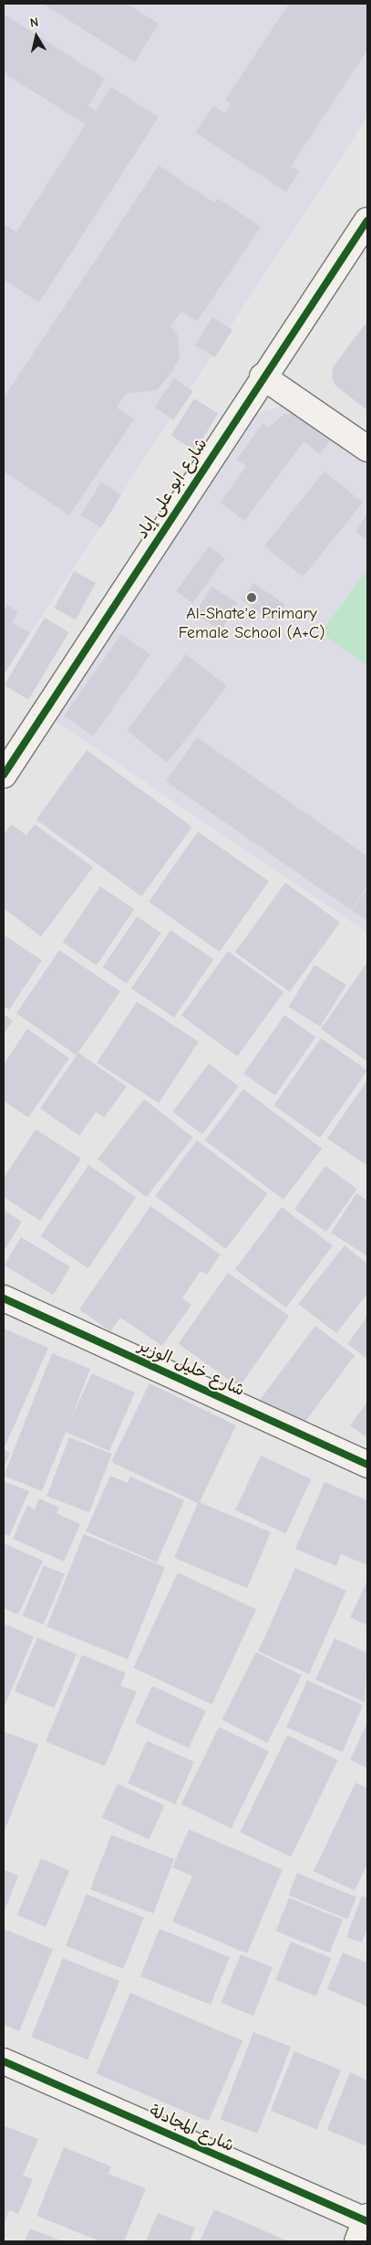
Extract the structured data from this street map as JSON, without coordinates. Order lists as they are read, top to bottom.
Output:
{
  "streets": {
    "street": ["شارع ابو على إياد", "شارع خليل الوزير", "شارع المجادلة"]
  },
  "places": ["Al-Shate'e Primary Female School (A+C)"],
  "north": "top"
}
